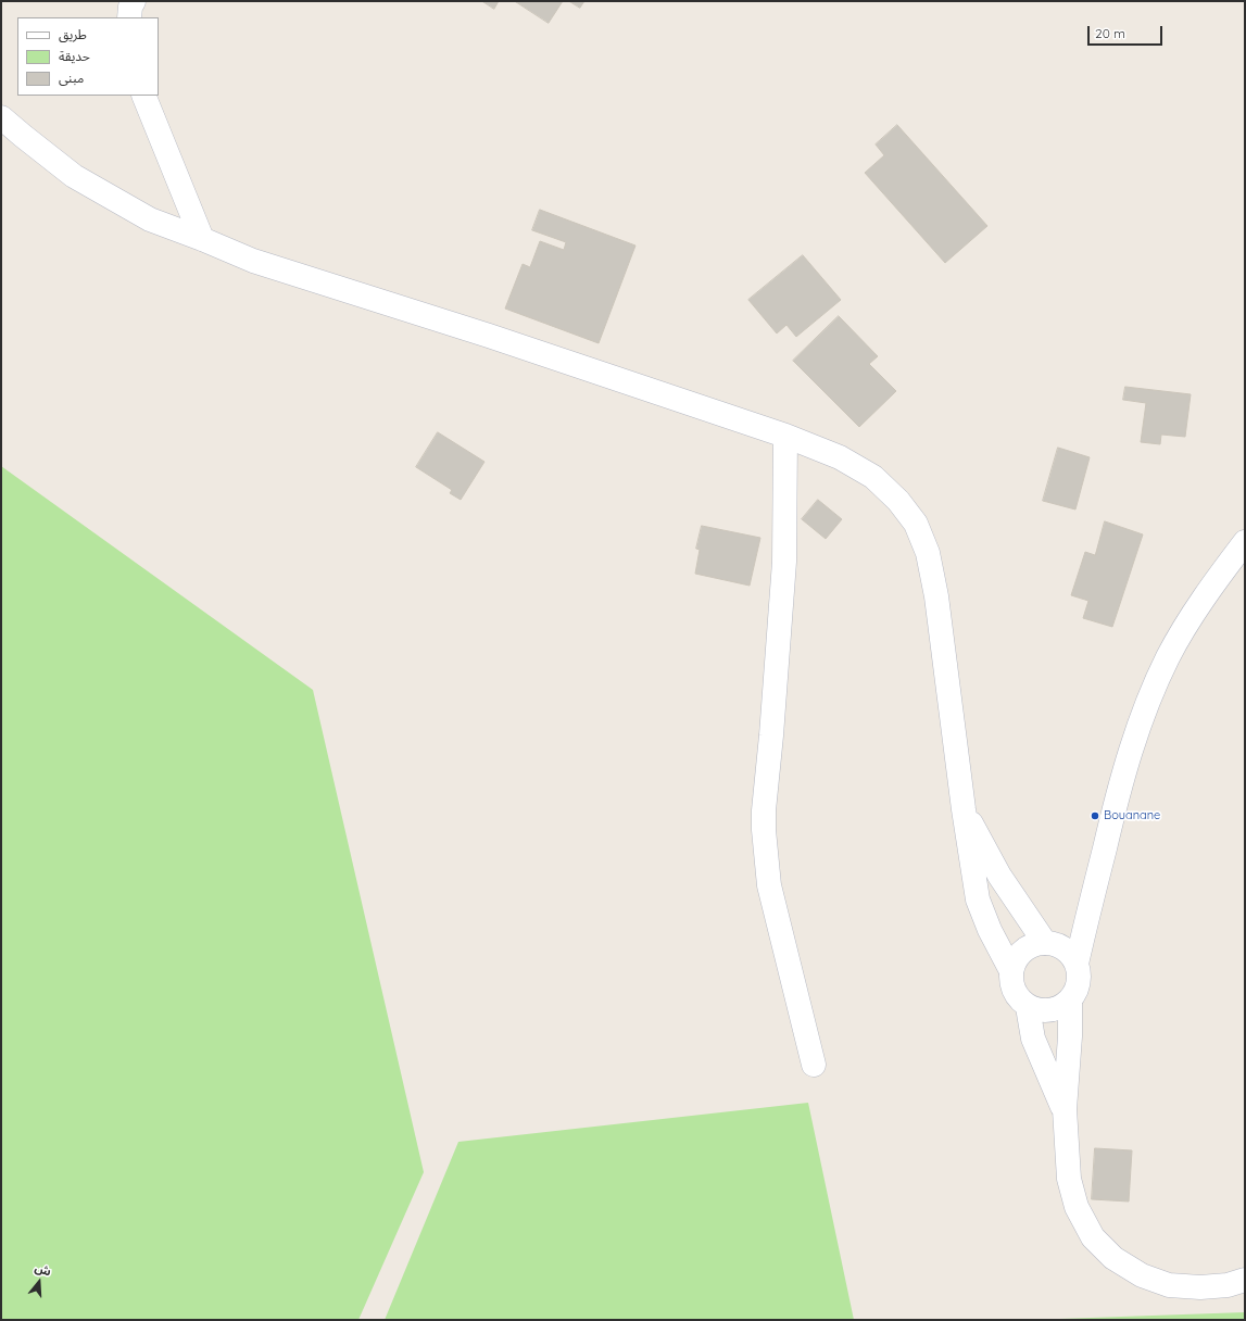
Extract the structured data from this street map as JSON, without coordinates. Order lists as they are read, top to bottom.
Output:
{
  "places": ["Bouanane"],
  "legend": ["طريق", "حديقة", "مبنى"],
  "scale_bar": "20 m",
  "north": "top"
}
